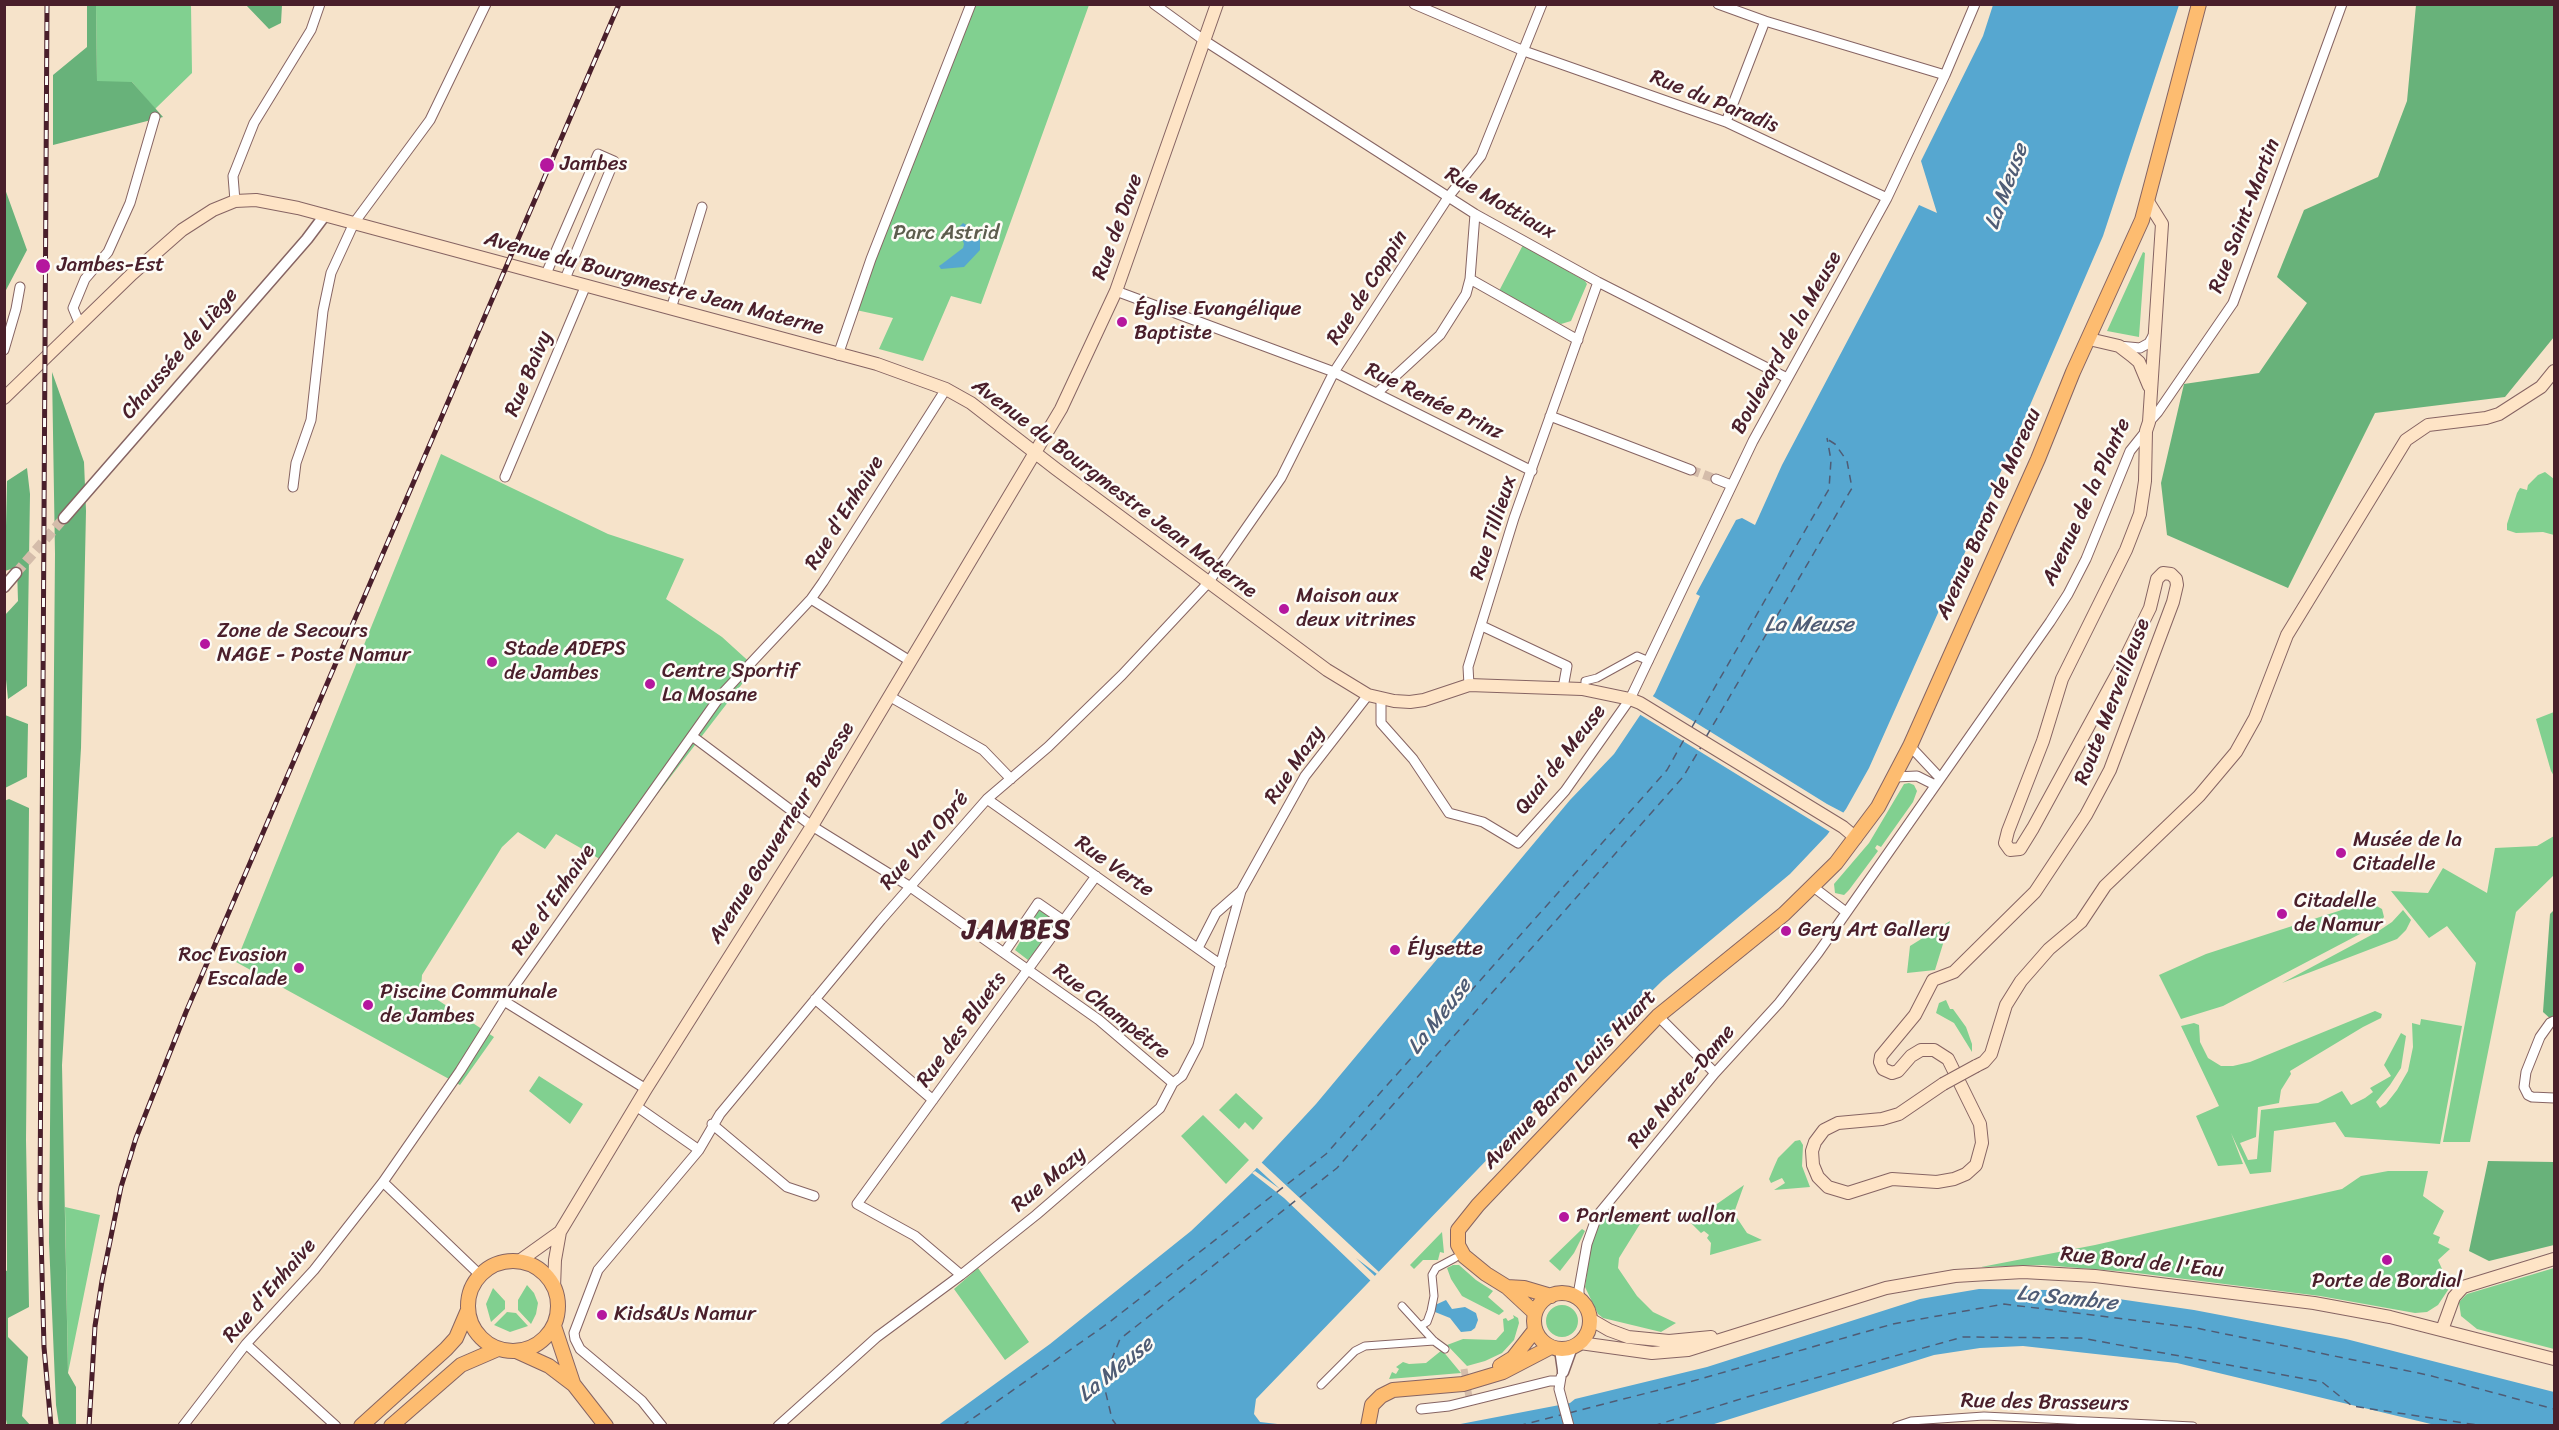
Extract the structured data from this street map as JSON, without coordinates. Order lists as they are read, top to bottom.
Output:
{
  "streets": {
    "main road": [
      "Rue de Dave",
      "Avenue du Bourgmestre Jean Materne",
      "Avenue de la Plante",
      "Avenue Baron de Moreau",
      "Route Merveilleuse",
      "Avenue Gouverneur Bovesse",
      "Avenue Baron Louis Huart",
      "Rue Bord de l'Eau"
    ],
    "street": [
      "Rue du Paradis",
      "Rue Mottiaux",
      "Rue Saint-Martin",
      "Rue de Coppin",
      "Boulevard de la Meuse",
      "Chaussée de Liège",
      "Rue Baivy",
      "Rue Renée Prinz",
      "Rue d'Enhaive",
      "Rue Tillieux",
      "Quai de Meuse",
      "Rue Mazy",
      "Rue Van Opré",
      "Rue Verte",
      "Rue Champêtre",
      "Rue des Bluets",
      "Rue Notre-Dame",
      "Rue des Brasseurs"
    ]
  },
  "crossings": [
    ["Rue du Paradis", "Rue de Coppin"],
    ["Rue du Paradis", "Boulevard de la Meuse"],
    ["Rue Mottiaux", "Rue de Dave"],
    ["Rue Mottiaux", "Rue de Coppin"],
    ["Rue Mottiaux", "Boulevard de la Meuse"],
    ["Rue Mottiaux", "Rue Tillieux"],
    ["Rue Saint-Martin", "Avenue de la Plante"],
    ["Rue Saint-Martin", "Route Merveilleuse"],
    ["Rue de Dave", "Avenue du Bourgmestre Jean Materne"],
    ["Rue de Dave", "Rue Renée Prinz"],
    ["Rue de Dave", "Avenue Gouverneur Bovesse"],
    ["Avenue du Bourgmestre Jean Materne", "Rue de Coppin"],
    ["Avenue du Bourgmestre Jean Materne", "Boulevard de la Meuse"],
    ["Avenue du Bourgmestre Jean Materne", "Chaussée de Liège"],
    ["Avenue du Bourgmestre Jean Materne", "Rue Baivy"],
    ["Avenue du Bourgmestre Jean Materne", "Rue d'Enhaive"],
    ["Avenue du Bourgmestre Jean Materne", "Avenue Baron de Moreau"],
    ["Avenue du Bourgmestre Jean Materne", "Rue Tillieux"],
    ["Avenue du Bourgmestre Jean Materne", "Quai de Meuse"],
    ["Avenue du Bourgmestre Jean Materne", "Rue Mazy"],
    ["Avenue du Bourgmestre Jean Materne", "Avenue Gouverneur Bovesse"],
    ["Avenue du Bourgmestre Jean Materne", "Rue Van Opré"],
    ["Avenue du Bourgmestre Jean Materne", "Avenue Baron Louis Huart"],
    ["Rue de Coppin", "Rue Renée Prinz"],
    ["Rue de Coppin", "Rue Van Opré"],
    ["Boulevard de la Meuse", "Quai de Meuse"],
    ["Rue Renée Prinz", "Rue Tillieux"],
    ["Avenue de la Plante", "Avenue Baron de Moreau"],
    ["Avenue de la Plante", "Route Merveilleuse"],
    ["Avenue de la Plante", "Rue Notre-Dame"],
    ["Rue d'Enhaive", "Rue Champêtre"],
    ["Avenue Baron de Moreau", "Avenue Baron Louis Huart"],
    ["Rue Mazy", "Rue Verte"],
    ["Rue Mazy", "Rue Champêtre"],
    ["Rue Mazy", "Rue des Bluets"],
    ["Avenue Gouverneur Bovesse", "Rue Champêtre"],
    ["Rue Van Opré", "Rue Verte"],
    ["Rue Van Opré", "Rue Champêtre"],
    ["Rue Verte", "Rue des Bluets"],
    ["Rue Champêtre", "Rue des Bluets"],
    ["Avenue Baron Louis Huart", "Rue Notre-Dame"],
    ["Avenue Baron Louis Huart", "Rue Bord de l'Eau"],
    ["Rue Notre-Dame", "Rue Bord de l'Eau"]
  ],
  "districts": ["JAMBES"],
  "water": ["La Meuse", "La Sambre"],
  "parks": ["Parc Astrid"],
  "places": [
    "Jambes",
    "Jambes-Est",
    "Église Evangélique Baptiste",
    "Maison aux deux vitrines",
    "Zone de Secours NAGE - Poste Namur",
    "Stade ADEPS de Jambes",
    "Centre Sportif La Mosane",
    "Musée de la Citadelle",
    "Citadelle de Namur",
    "Gery Art Gallery",
    "Élysette",
    "Roc Evasion Escalade",
    "Piscine Communale de Jambes",
    "Parlement wallon",
    "Porte de Bordial",
    "Kids&Us Namur"
  ]
}
